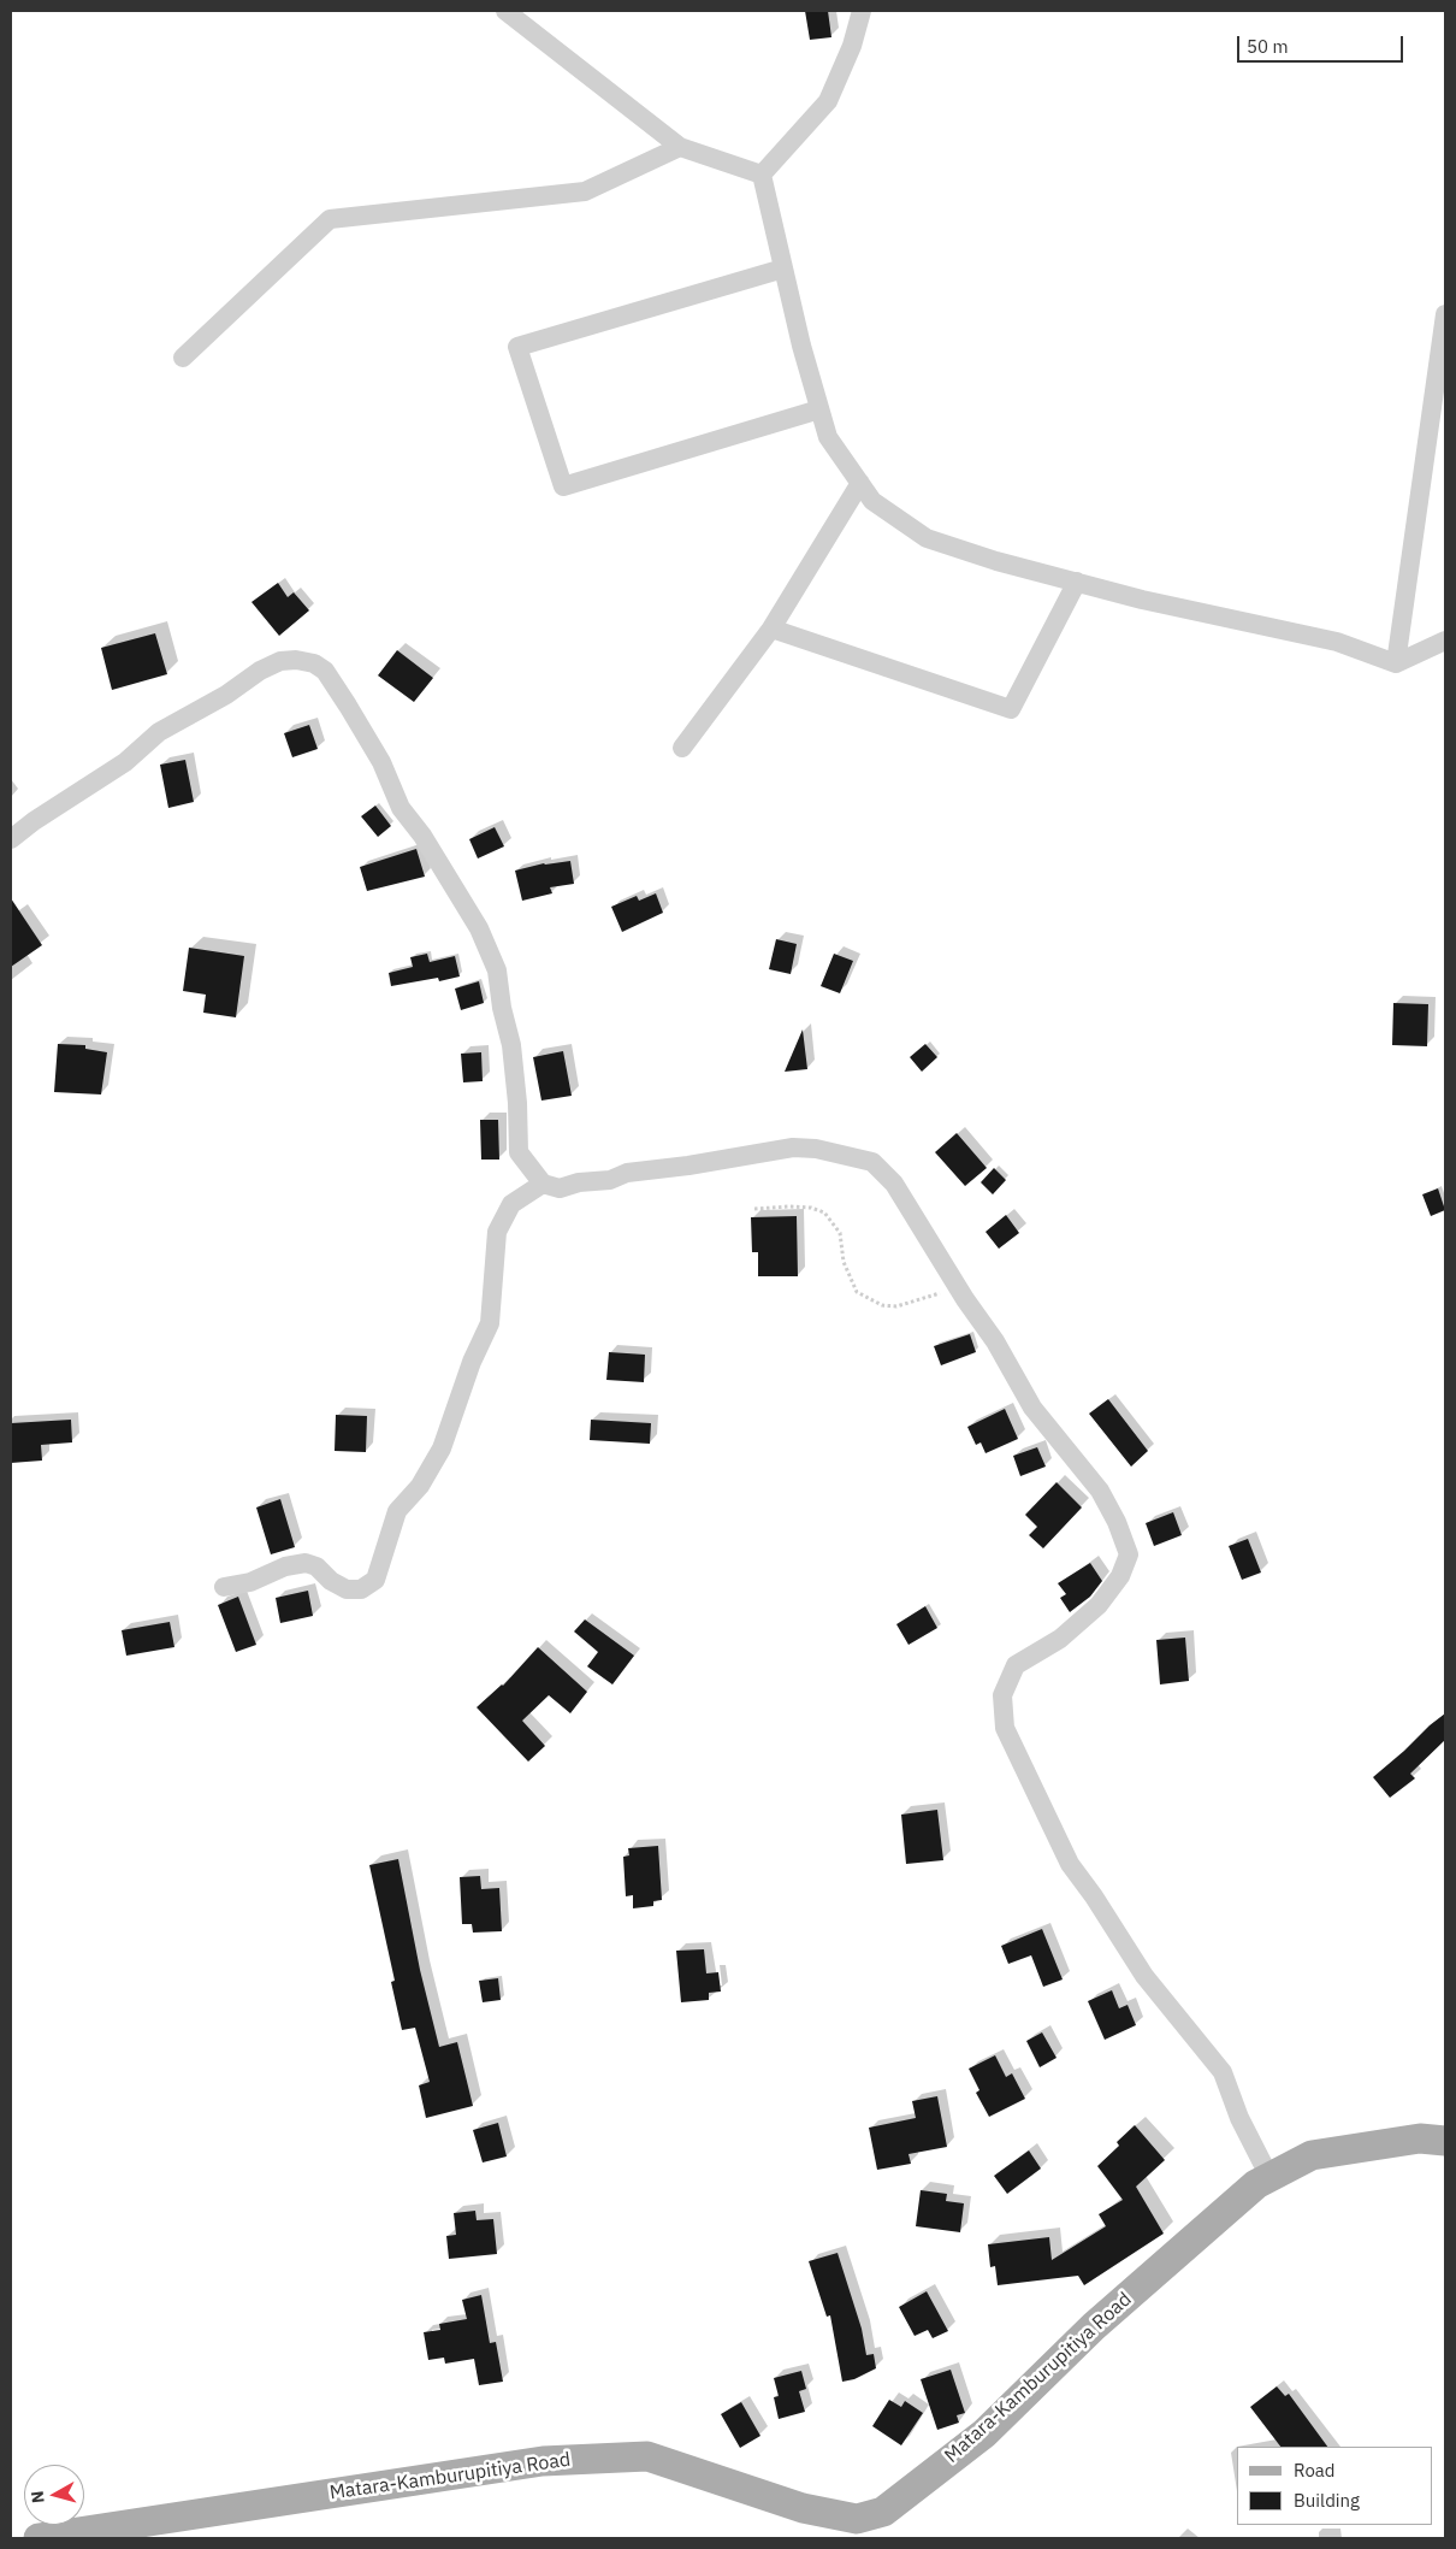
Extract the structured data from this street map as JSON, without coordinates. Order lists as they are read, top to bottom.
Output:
{
  "streets": {
    "main road": ["Matara-Kamburupitiya Road"]
  },
  "legend": ["Road", "Building"],
  "scale_bar": "50 m",
  "north": "left"
}
